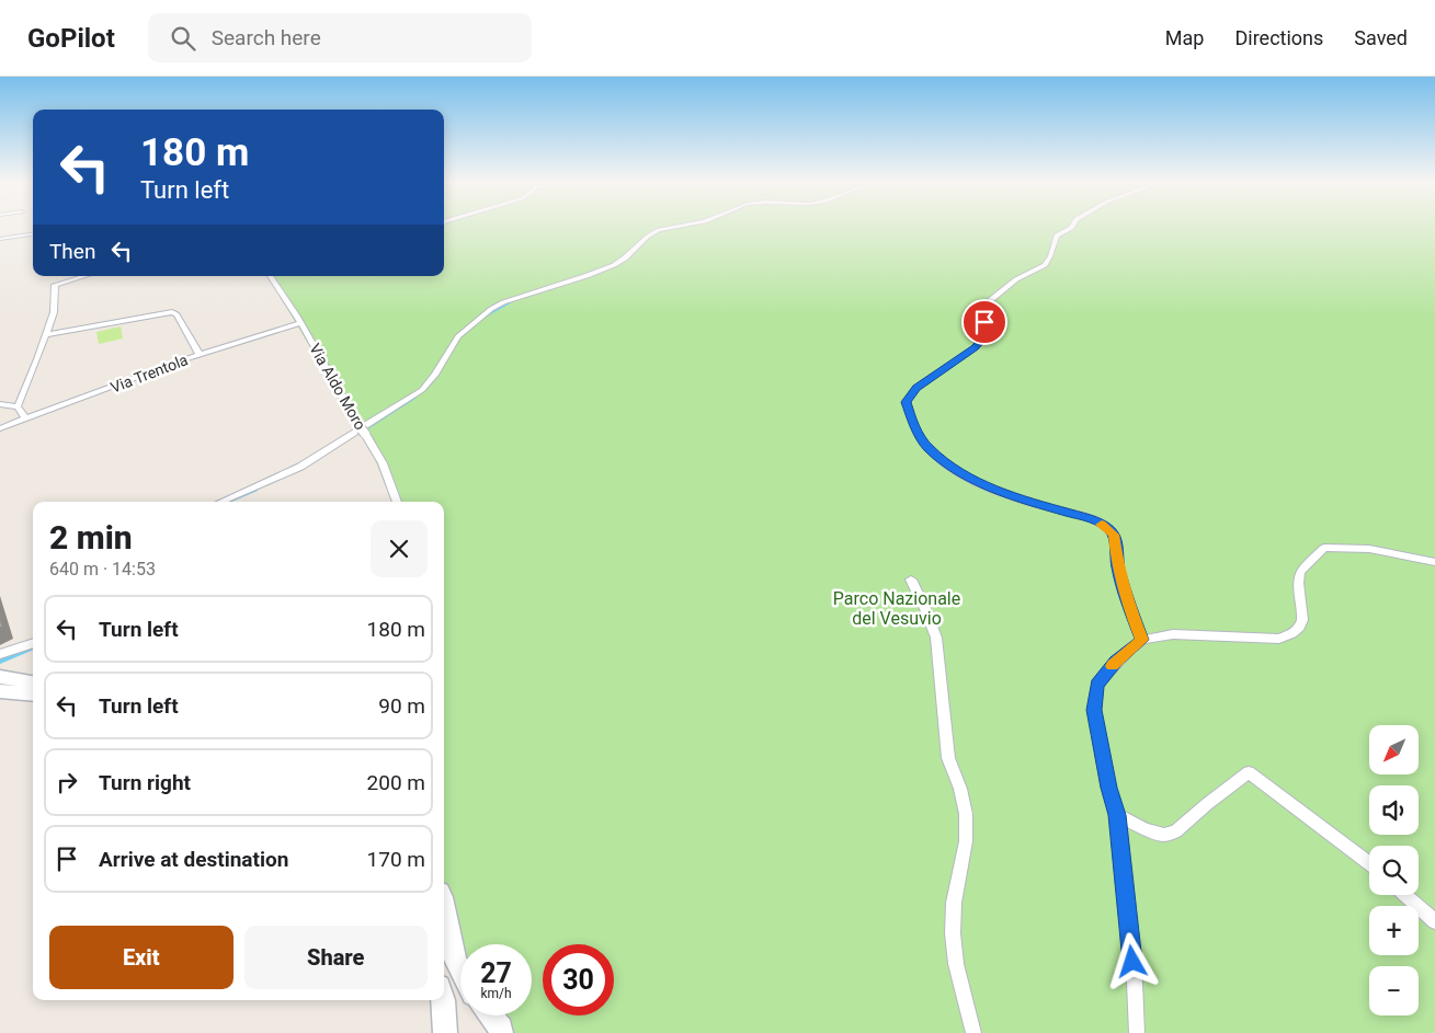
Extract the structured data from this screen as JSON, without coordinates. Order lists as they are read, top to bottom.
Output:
{
  "streets": {
    "street": ["Via Trentola", "Via Aldo Moro"]
  },
  "crossings": [
    ["Via Trentola", "Via Aldo Moro"]
  ],
  "parks": ["Parco Nazionale del Vesuvio"],
  "north": "bottom left",
  "page": {
    "header": "GoPilot",
    "search": "Search here",
    "nav": ["Map", "Directions", "Saved"],
    "turn": ["180 m", "Turn left"],
    "then": "Then",
    "heading": ["2 min", "640 m · 14:53"],
    "list": [
      {
        "name": "Turn left",
        "value": "180 m"
      },
      {
        "name": "Turn left",
        "value": "90 m"
      },
      {
        "name": "Turn right",
        "value": "200 m"
      },
      {
        "name": "Arrive at destination",
        "value": "170 m"
      }
    ],
    "map_buttons": ["+", "−"],
    "buttons": ["Exit", "Share"],
    "speed": "27 km/h",
    "limit": "30"
  }
}
